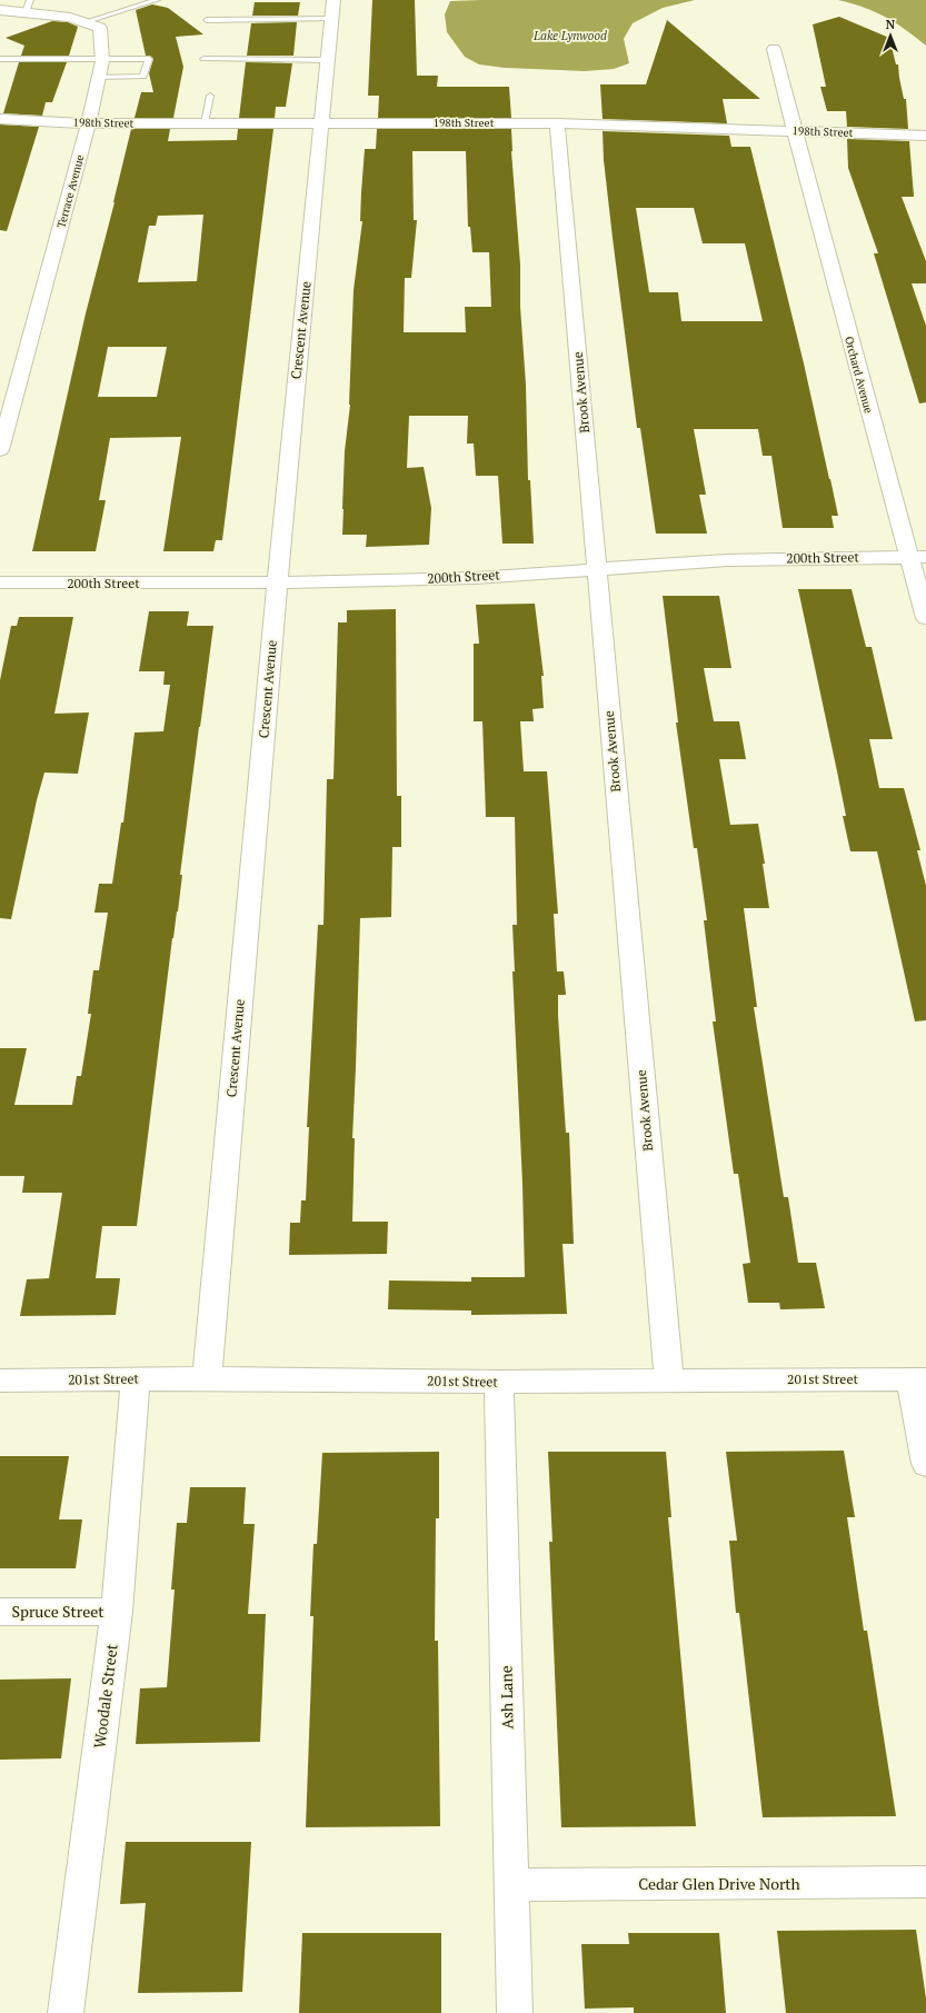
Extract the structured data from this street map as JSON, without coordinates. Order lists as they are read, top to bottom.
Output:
{
  "streets": {
    "street": [
      "198th Street",
      "Terrace Avenue",
      "Crescent Avenue",
      "Orchard Avenue",
      "Brook Avenue",
      "200th Street",
      "201st Street",
      "Spruce Street",
      "Woodale Street",
      "Ash Lane",
      "Cedar Glen Drive North"
    ]
  },
  "crossings": [
    ["198th Street", "Terrace Avenue"],
    ["198th Street", "Crescent Avenue"],
    ["198th Street", "Orchard Avenue"],
    ["198th Street", "Brook Avenue"],
    ["Crescent Avenue", "200th Street"],
    ["Crescent Avenue", "201st Street"],
    ["Orchard Avenue", "200th Street"],
    ["Brook Avenue", "200th Street"],
    ["Brook Avenue", "201st Street"],
    ["201st Street", "Woodale Street"],
    ["201st Street", "Ash Lane"],
    ["Spruce Street", "Woodale Street"],
    ["Ash Lane", "Cedar Glen Drive North"]
  ],
  "water": ["Lake Lynwood"],
  "north": "top"
}
